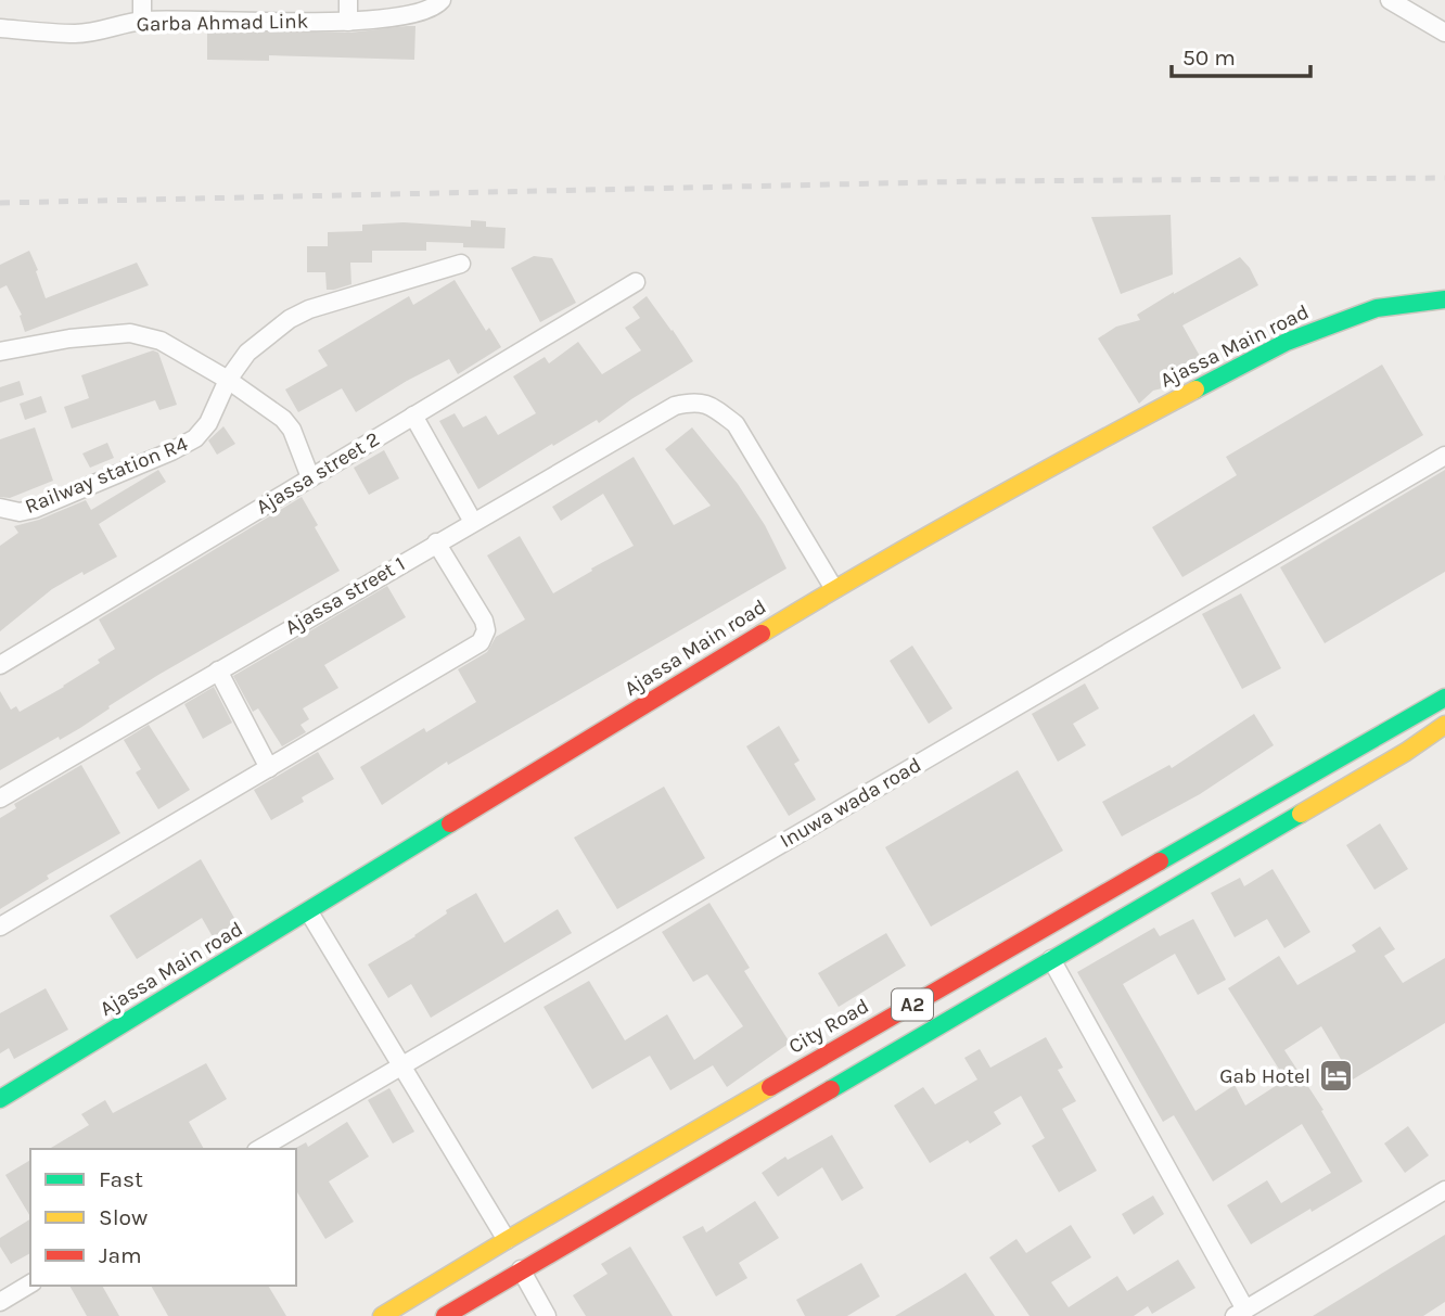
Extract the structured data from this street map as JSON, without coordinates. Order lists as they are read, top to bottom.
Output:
{
  "streets": {
    "main road": ["Ajassa Main road", "A2", "City Road"],
    "street": [
      "Garba Ahmad Link",
      "Ajassa street 2",
      "Railway station R4",
      "Ajassa street 1",
      "Inuwa wada road"
    ]
  },
  "crossings": [
    ["Ajassa Main road", "Ajassa street 1"]
  ],
  "places": {
    "hotel": ["Gab Hotel"]
  },
  "legend": ["Fast", "Slow", "Jam"],
  "scale_bar": "50 m"
}
